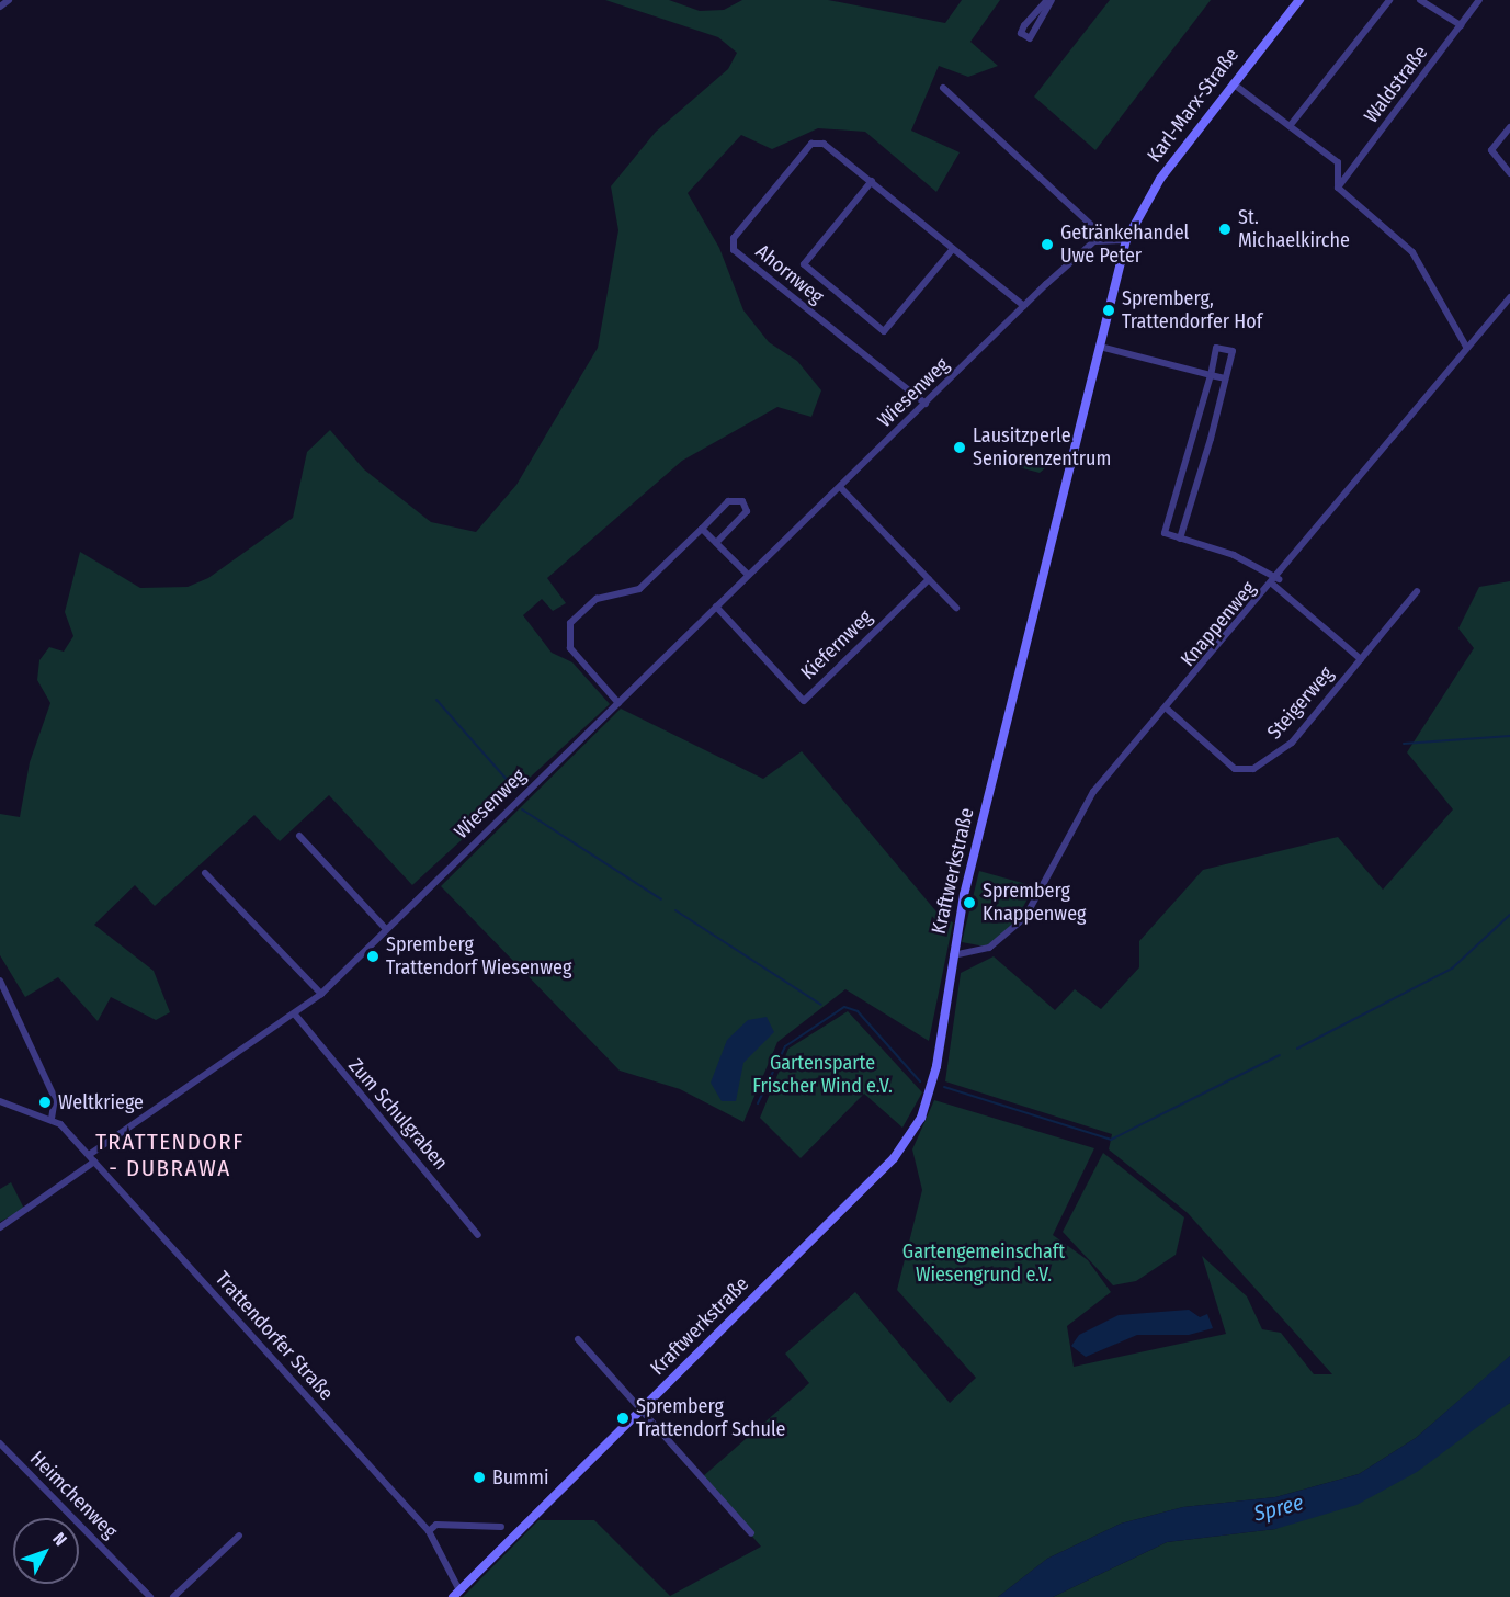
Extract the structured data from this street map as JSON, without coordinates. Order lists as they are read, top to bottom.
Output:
{
  "streets": {
    "main road": ["Karl-Marx-Straße", "Kraftwerkstraße"],
    "street": [
      "Waldstraße",
      "Ahornweg",
      "Wiesenweg",
      "Knappenweg",
      "Kiefernweg",
      "Steigerweg",
      "Zum Schulgraben",
      "Trattendorfer Straße",
      "Heimchenweg"
    ]
  },
  "crossings": [
    ["Karl-Marx-Straße", "Kraftwerkstraße"],
    ["Ahornweg", "Wiesenweg"],
    ["Wiesenweg", "Kiefernweg"],
    ["Wiesenweg", "Zum Schulgraben"],
    ["Wiesenweg", "Trattendorfer Straße"],
    ["Knappenweg", "Steigerweg"],
    ["Knappenweg", "Kraftwerkstraße"],
    ["Kraftwerkstraße", "Trattendorfer Straße"]
  ],
  "districts": ["TRATTENDORF - DUBRAWA"],
  "water": ["Spree"],
  "parks": ["Gartensparte Frischer Wind e.V.", "Gartengemeinschaft Wiesengrund e.V."],
  "places": [
    "St. Michaelkirche",
    "Getränkehandel Uwe Peter",
    "Spremberg, Trattendorfer Hof",
    "Lausitzperle Seniorenzentrum",
    "Spremberg Knappenweg",
    "Spremberg Trattendorf Wiesenweg",
    "Weltkriege",
    "Spremberg Trattendorf Schule",
    "Bummi"
  ],
  "north": "top right"
}
